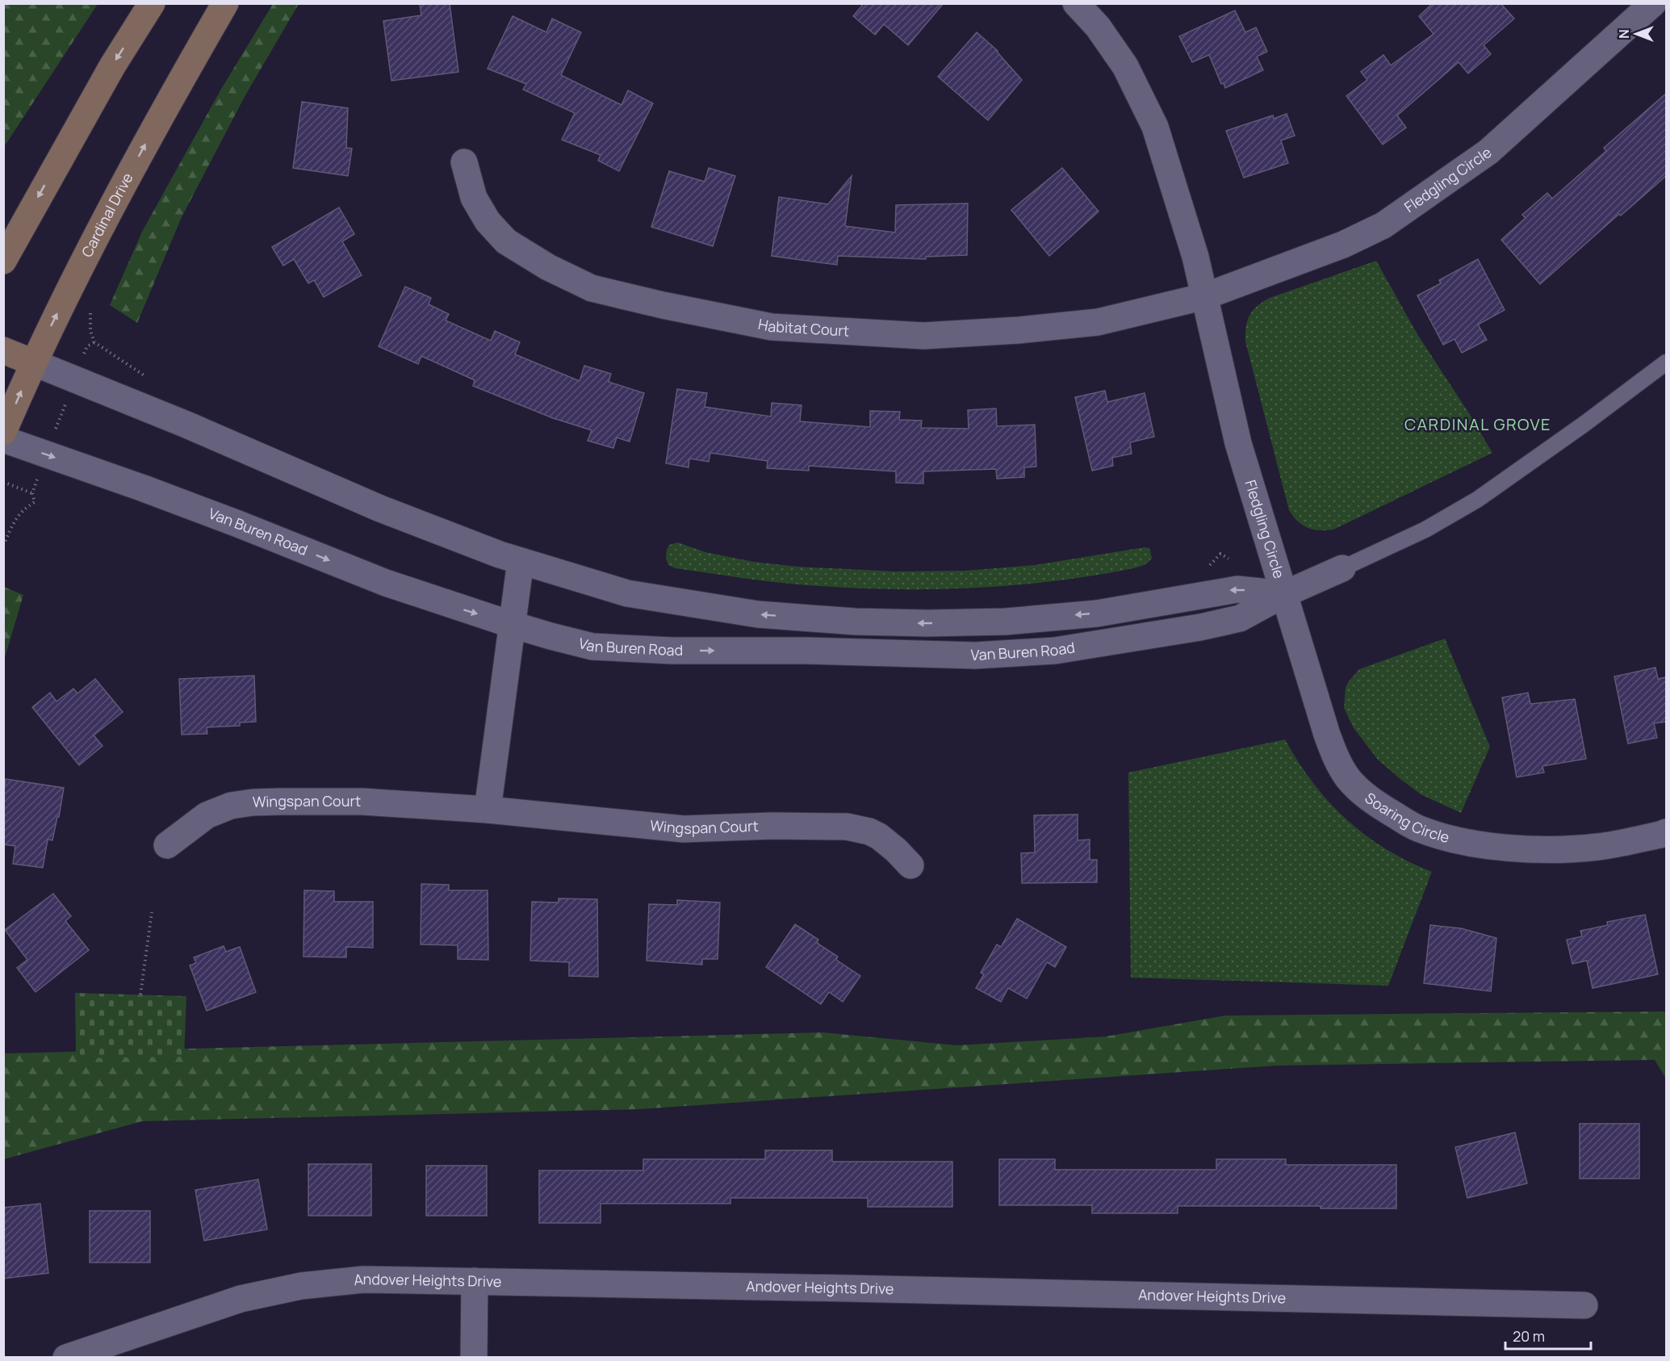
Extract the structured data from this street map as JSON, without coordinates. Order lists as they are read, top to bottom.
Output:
{
  "streets": {
    "main road": ["Cardinal Drive"],
    "street": [
      "Fledgling Circle",
      "Habitat Court",
      "Van Buren Road",
      "Wingspan Court",
      "Soaring Circle",
      "Andover Heights Drive"
    ]
  },
  "crossings": [
    ["Fledgling Circle", "Habitat Court"],
    ["Fledgling Circle", "Van Buren Road"],
    ["Fledgling Circle", "Soaring Circle"],
    ["Cardinal Drive", "Van Buren Road"],
    ["Van Buren Road", "Soaring Circle"]
  ],
  "districts": ["CARDINAL GROVE"],
  "scale_bar": "20 m",
  "north": "left"
}
